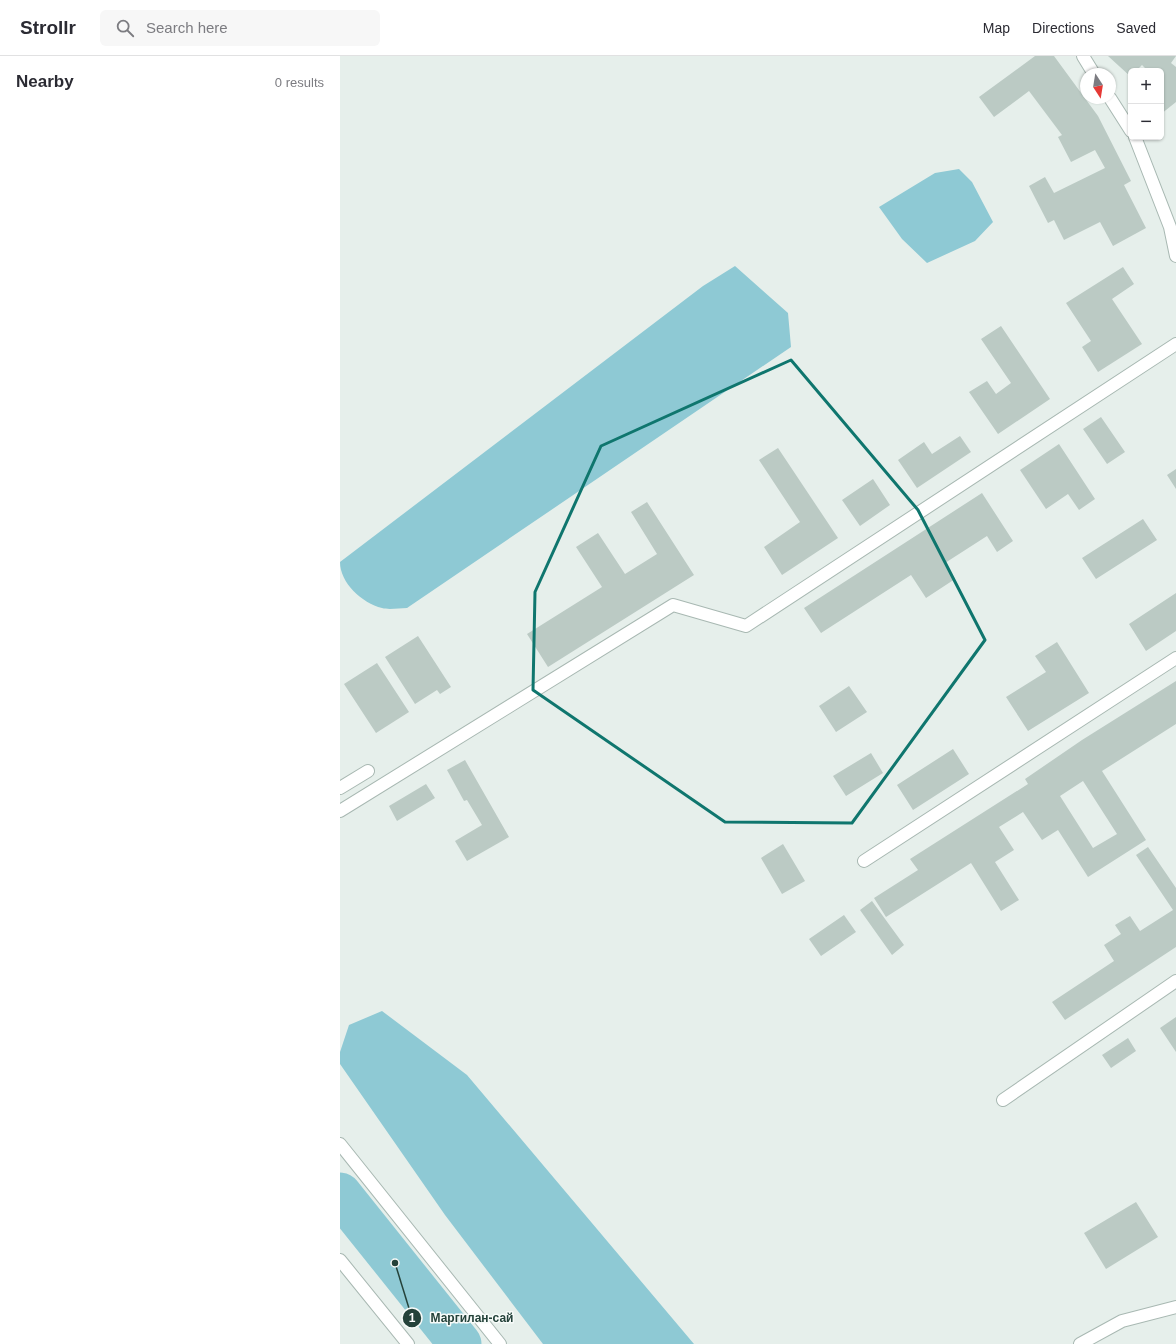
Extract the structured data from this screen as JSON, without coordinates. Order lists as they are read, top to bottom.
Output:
{
  "places": ["Маргилан-сай"],
  "north": "bottom",
  "page": {
    "header": "Strollr",
    "search": "Search here",
    "nav": ["Map", "Directions", "Saved"],
    "heading": ["Nearby", "0 results"],
    "map_buttons": ["+", "−"]
  }
}
